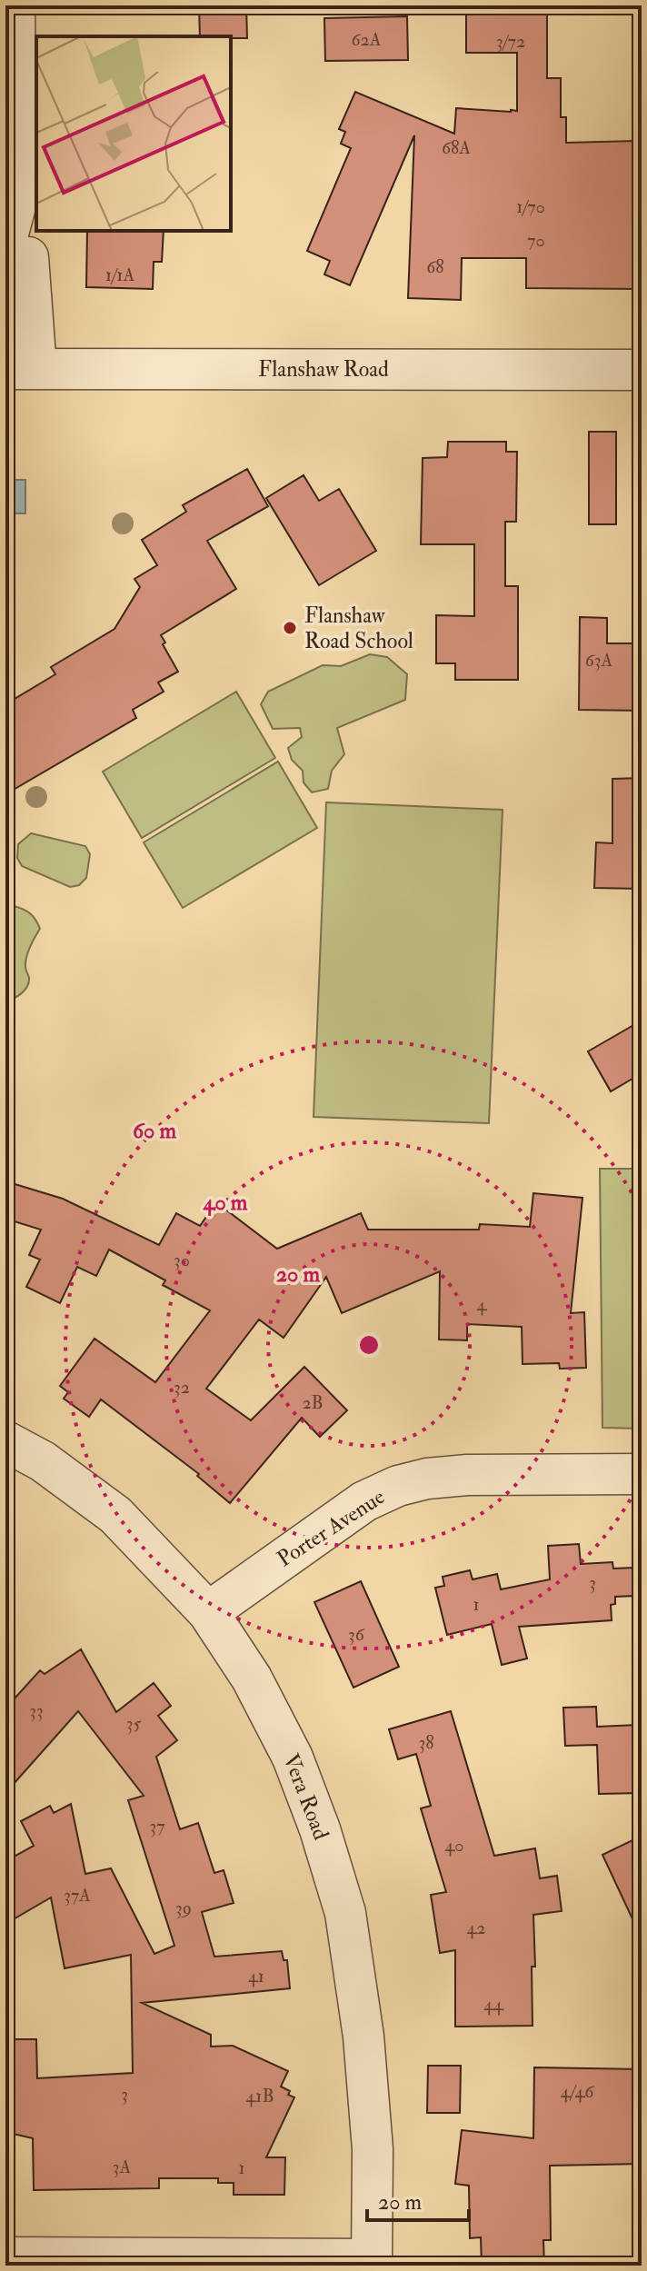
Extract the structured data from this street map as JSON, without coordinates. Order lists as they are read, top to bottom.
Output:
{
  "streets": {
    "street": ["Flanshaw Road", "Porter Avenue", "Vera Road"]
  },
  "crossings": [
    ["Porter Avenue", "Vera Road"]
  ],
  "places": ["Flanshaw Road School"],
  "house_numbers": [
    "62A",
    "3/72",
    "68A",
    "1/70",
    "70",
    "68",
    "1/1A",
    "63A",
    "30",
    "4",
    "32",
    "2B",
    "3",
    "1",
    "36",
    "33",
    "35",
    "38",
    "37",
    "40",
    "37A",
    "39",
    "42",
    "41",
    "44",
    "4/46",
    "3",
    "41B",
    "3A",
    "1"
  ],
  "scale_bar": "20 m",
  "rings": ["60 m", "40 m", "20 m"]
}
